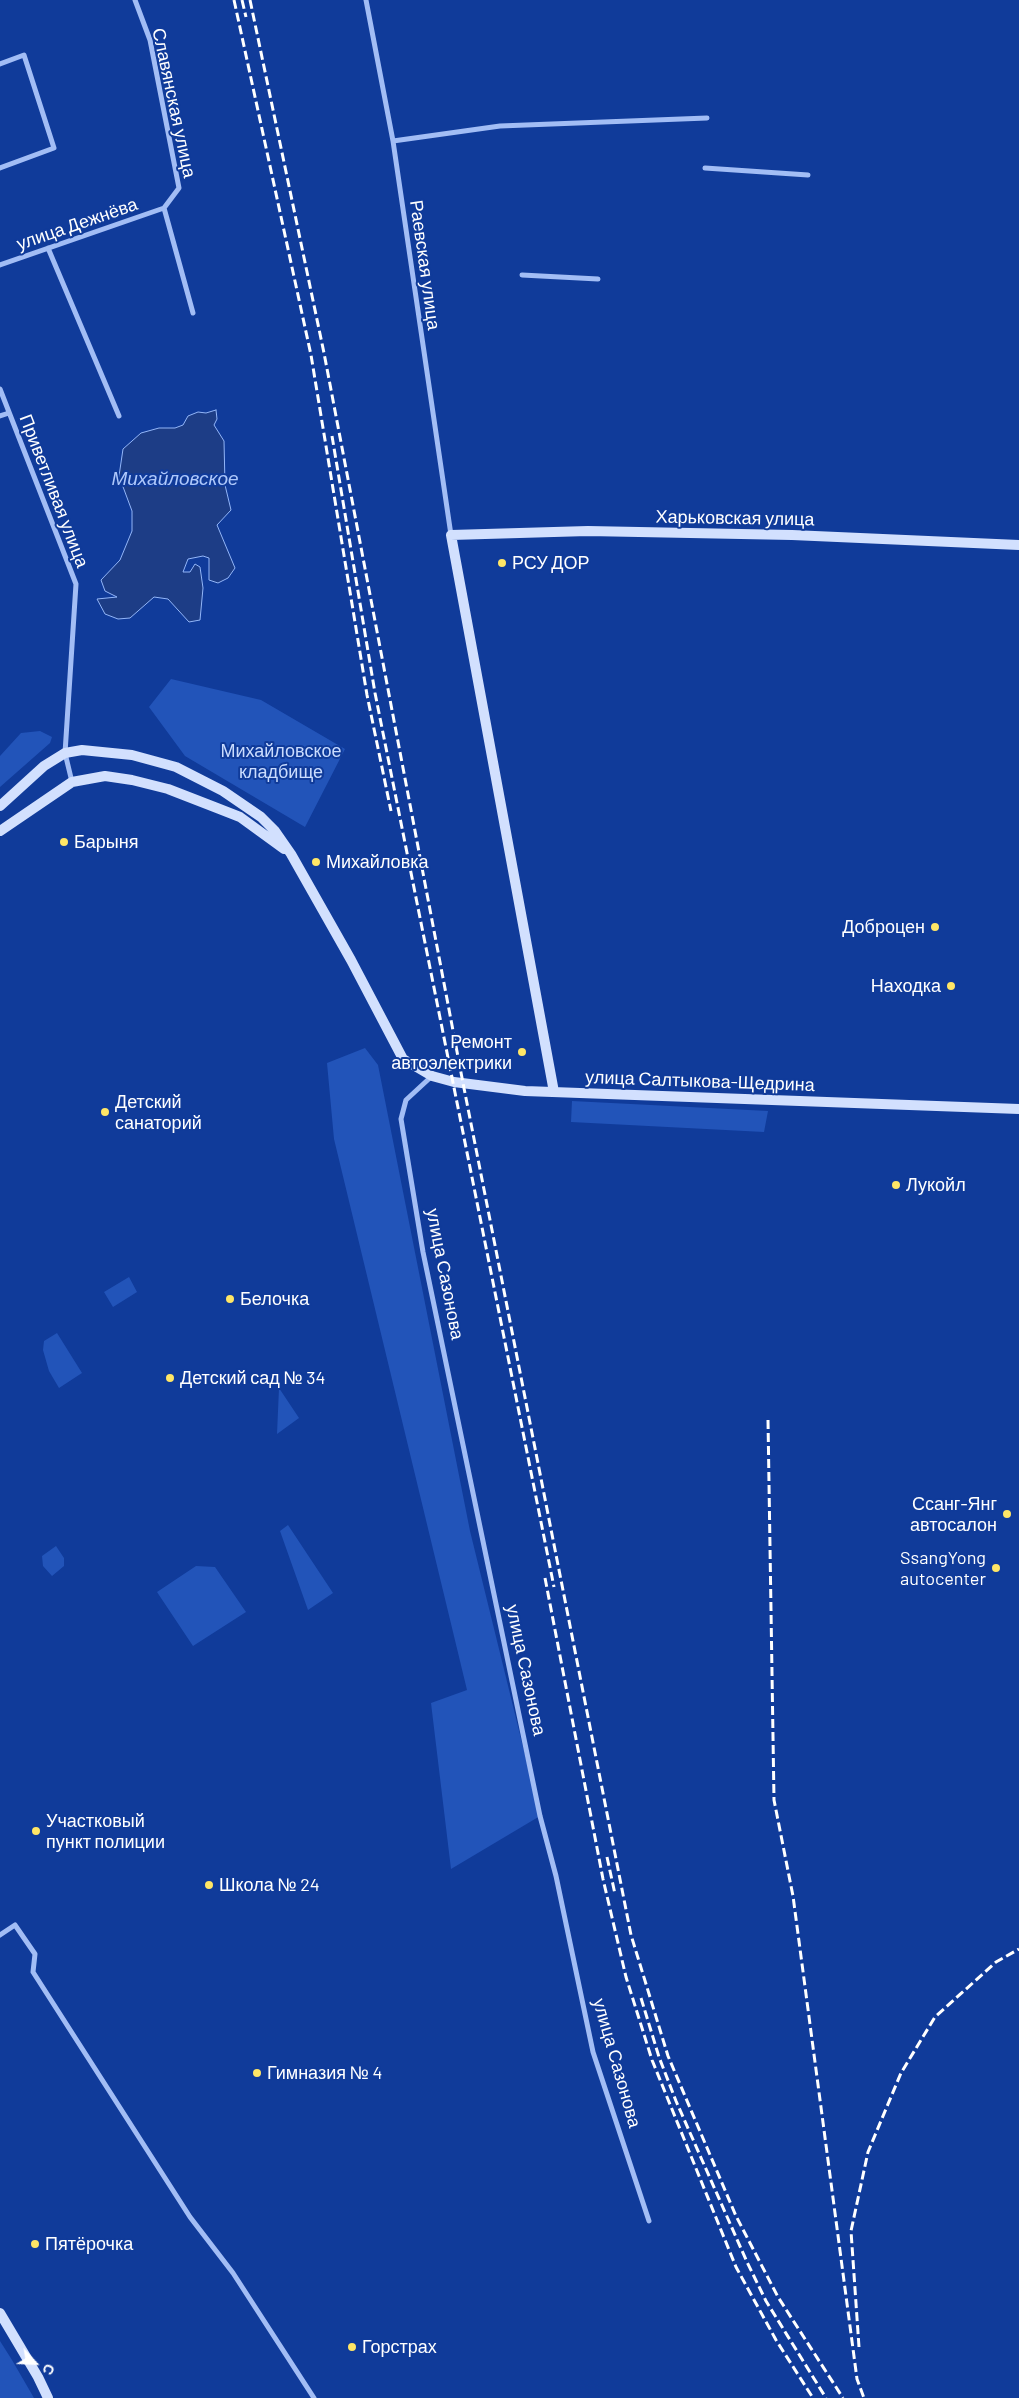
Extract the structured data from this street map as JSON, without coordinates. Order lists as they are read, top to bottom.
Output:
{
  "streets": {
    "main road": ["Харьковская улица", "улица Салтыкова-Щедрина"],
    "street": [
      "Славянская улица",
      "улица Дежнёва",
      "Раевская улица",
      "Приветливая улица",
      "улица Сазонова"
    ]
  },
  "crossings": [
    ["Славянская улица", "улица Дежнёва"],
    ["Раевская улица", "Харьковская улица"],
    ["улица Салтыкова-Щедрина", "улица Сазонова"]
  ],
  "water": ["Михайловское"],
  "parks": ["Михайловское кладбище"],
  "places": [
    "РСУ ДОР",
    "Барыня",
    "Михайловка",
    "Доброцен",
    "Находка",
    "Ремонт автоэлектрики",
    "Детский санаторий",
    "Лукойл",
    "Белочка",
    "Детский сад № 34",
    "Ссанг-Янг автосалон",
    "SsangYong autocenter",
    "Участковый пункт полиции",
    "Школа № 24",
    "Гимназия № 4",
    "Пятёрочка",
    "Горстрах"
  ],
  "north": "bottom right"
}
